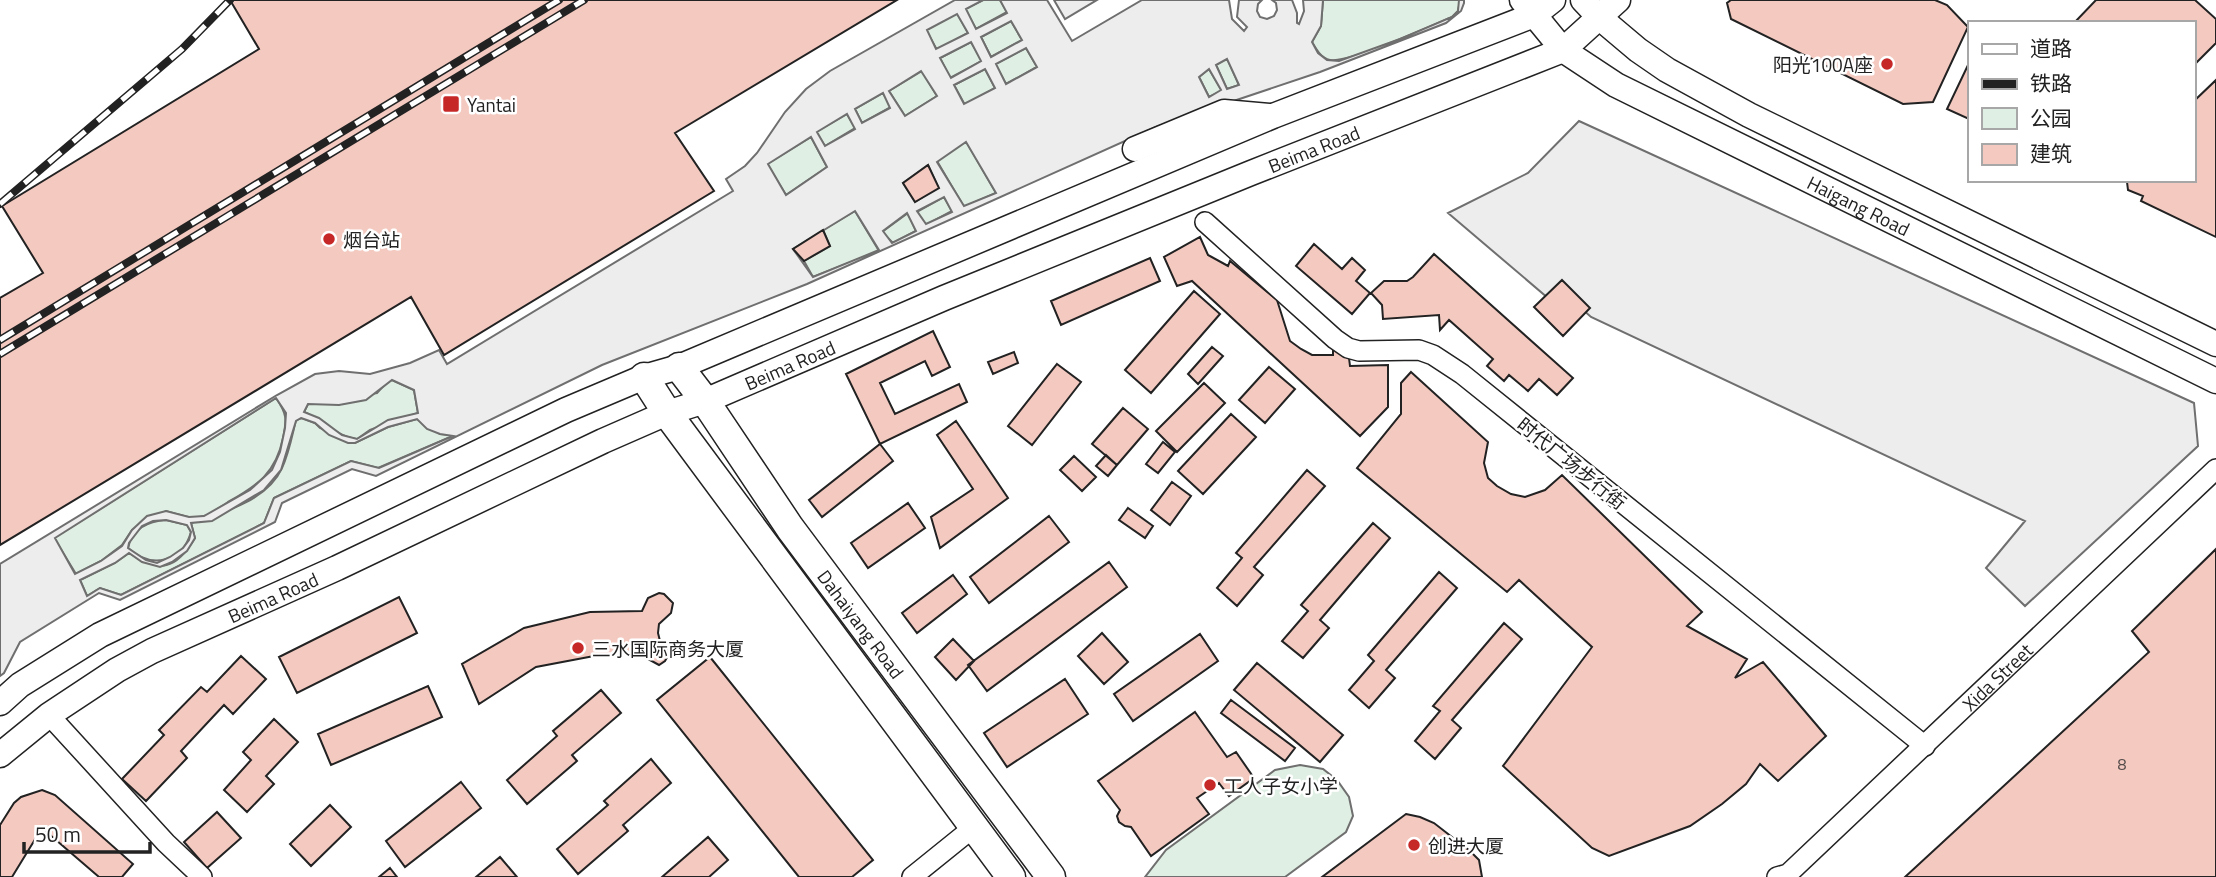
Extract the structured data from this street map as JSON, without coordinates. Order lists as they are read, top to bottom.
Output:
{
  "streets": {
    "highway": ["Dahaiyang Road"],
    "main road": ["Beima Road", "Haigang Road"],
    "street": ["时代广场步行街", "Xida Street"]
  },
  "crossings": [
    ["Beima Road", "Haigang Road"],
    ["Beima Road", "Dahaiyang Road"],
    ["时代广场步行街", "Xida Street"]
  ],
  "places": {
    "other": [
      "阳光100A座",
      "烟台站",
      "三水国际商务大厦",
      "工人子女小学",
      "创进大厦"
    ],
    "transit": ["Yantai"]
  },
  "house_numbers": ["8"],
  "legend": [
    "道路",
    "铁路",
    "公园",
    "建筑"
  ],
  "scale_bar": "50 m"
}
